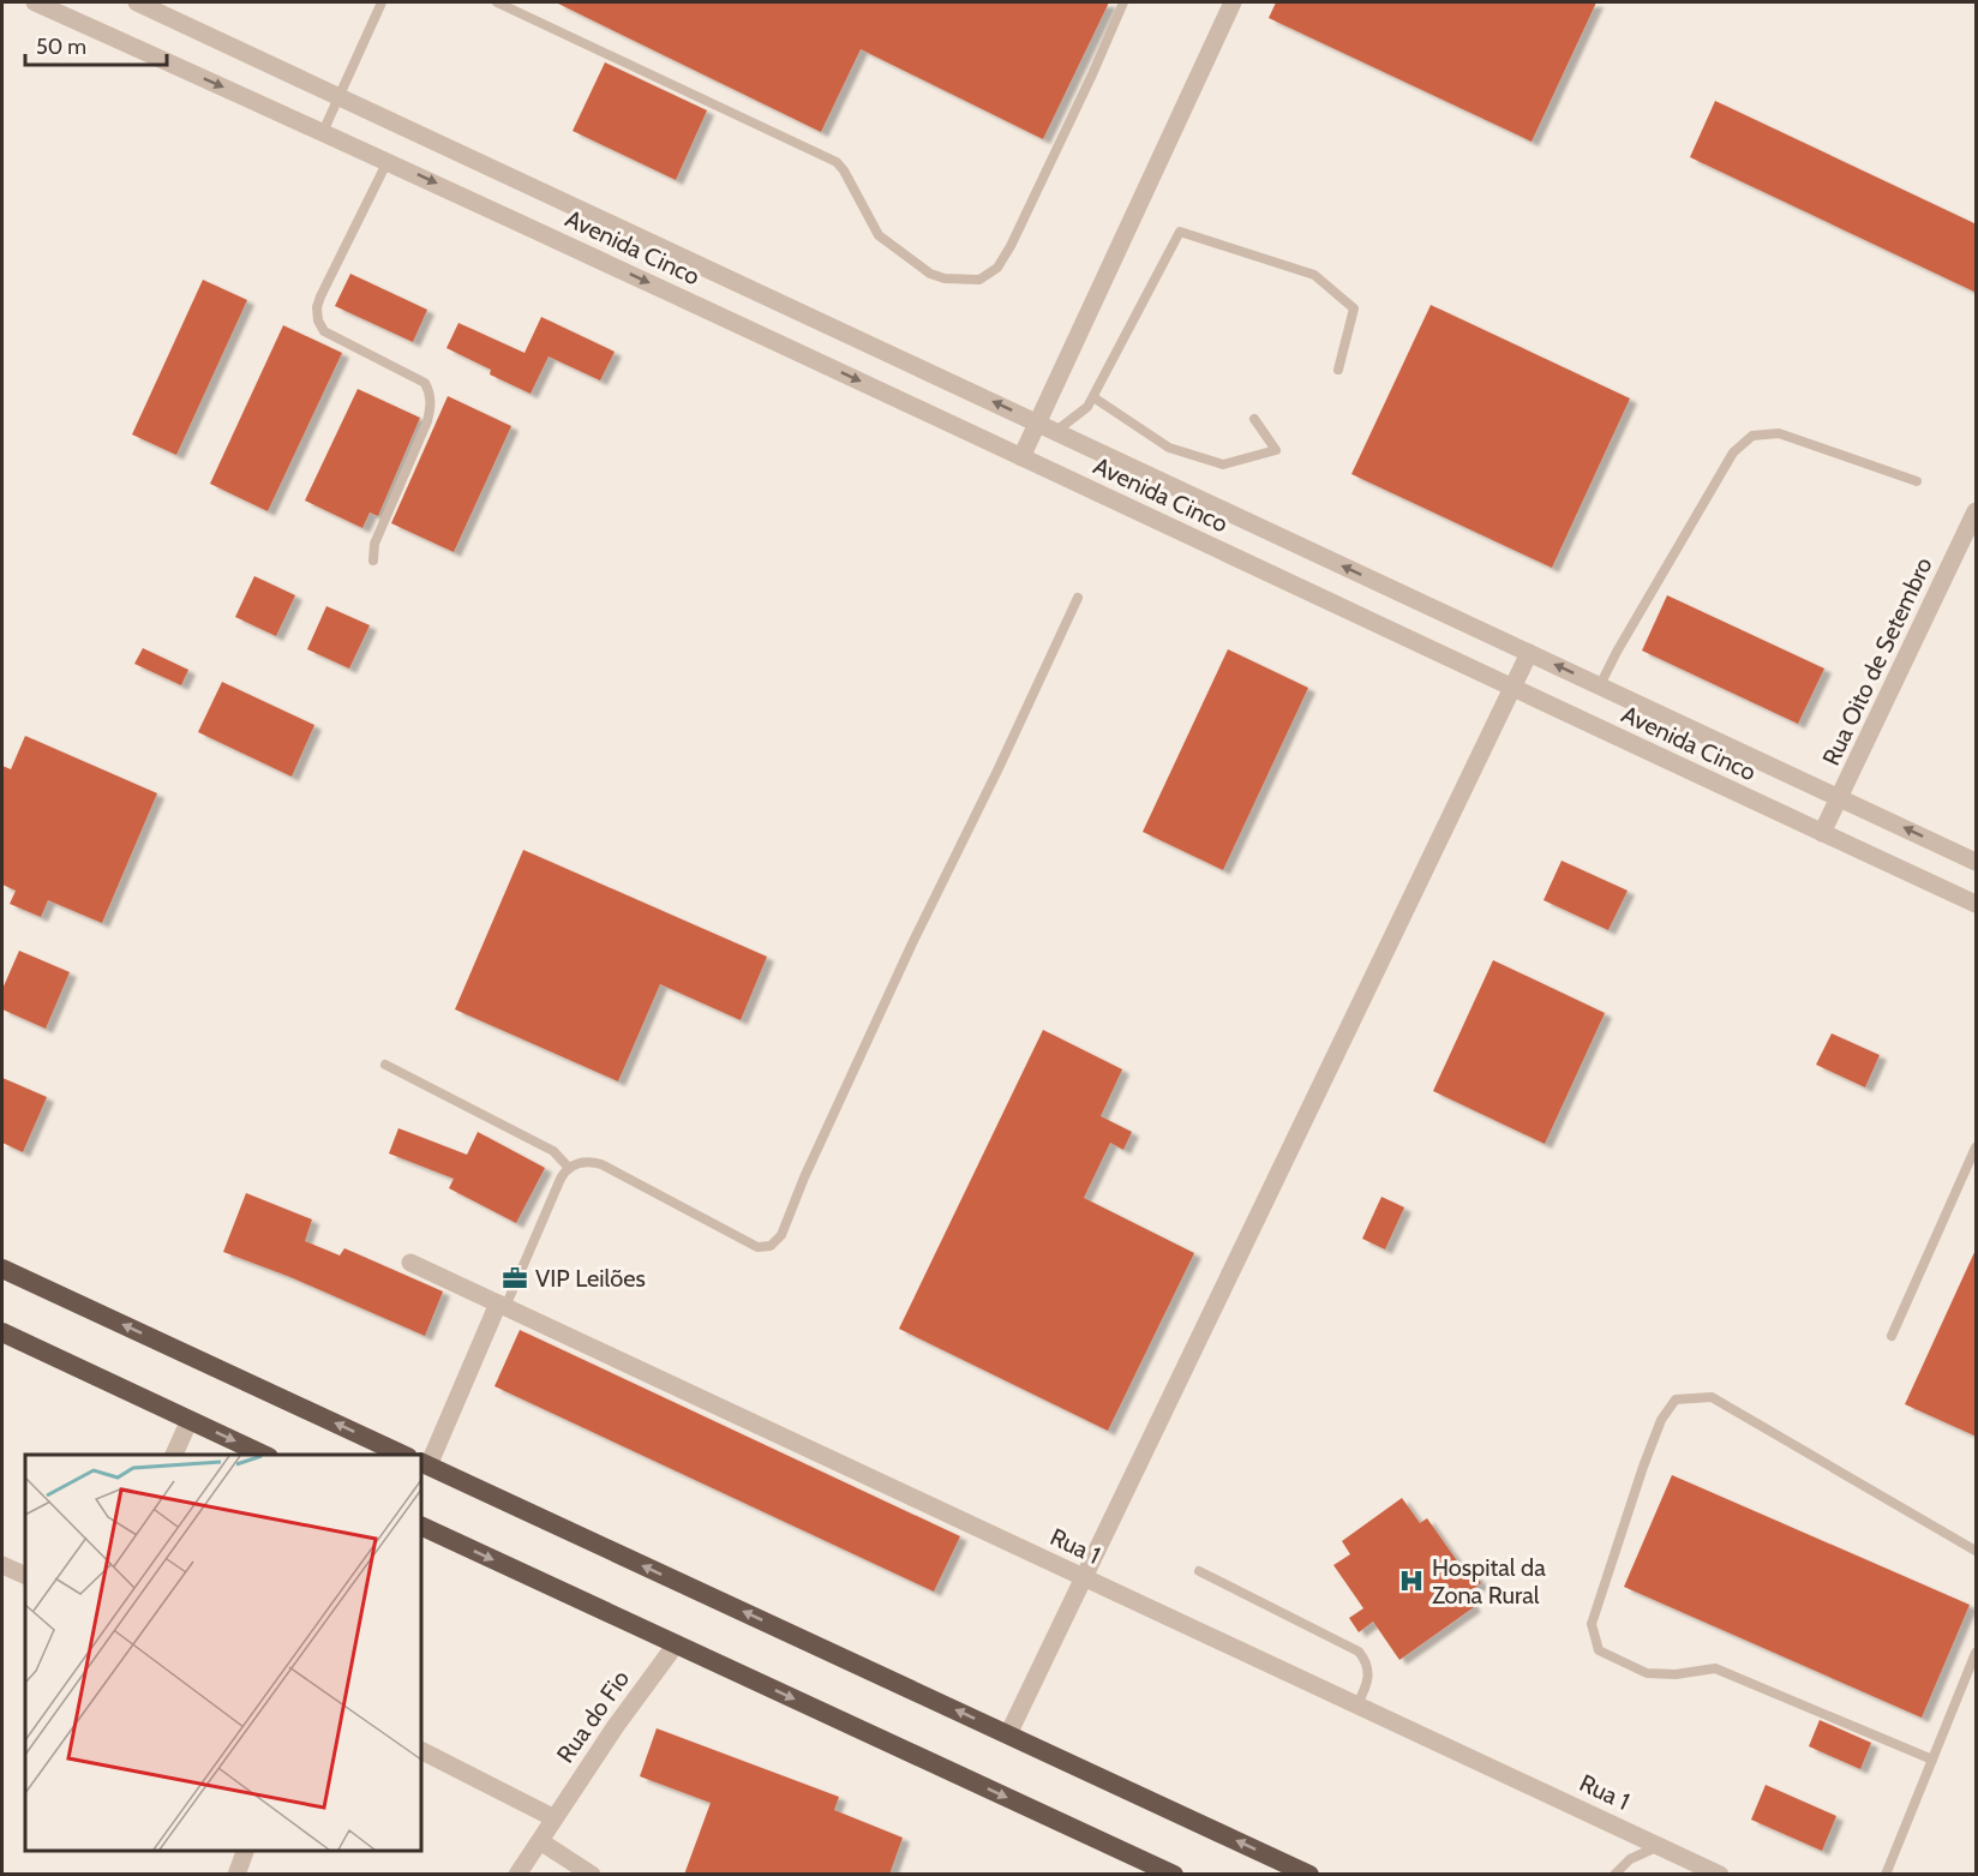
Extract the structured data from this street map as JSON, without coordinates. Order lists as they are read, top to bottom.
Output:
{
  "streets": {
    "street": [
      "Avenida Cinco",
      "Rua Oito de Setembro",
      "Rua 1",
      "Rua do Fio"
    ]
  },
  "crossings": [
    ["Avenida Cinco", "Rua Oito de Setembro"]
  ],
  "places": {
    "office": ["VIP Leilões"],
    "hospital": ["Hospital da Zona Rural"]
  },
  "scale_bar": "50 m"
}
